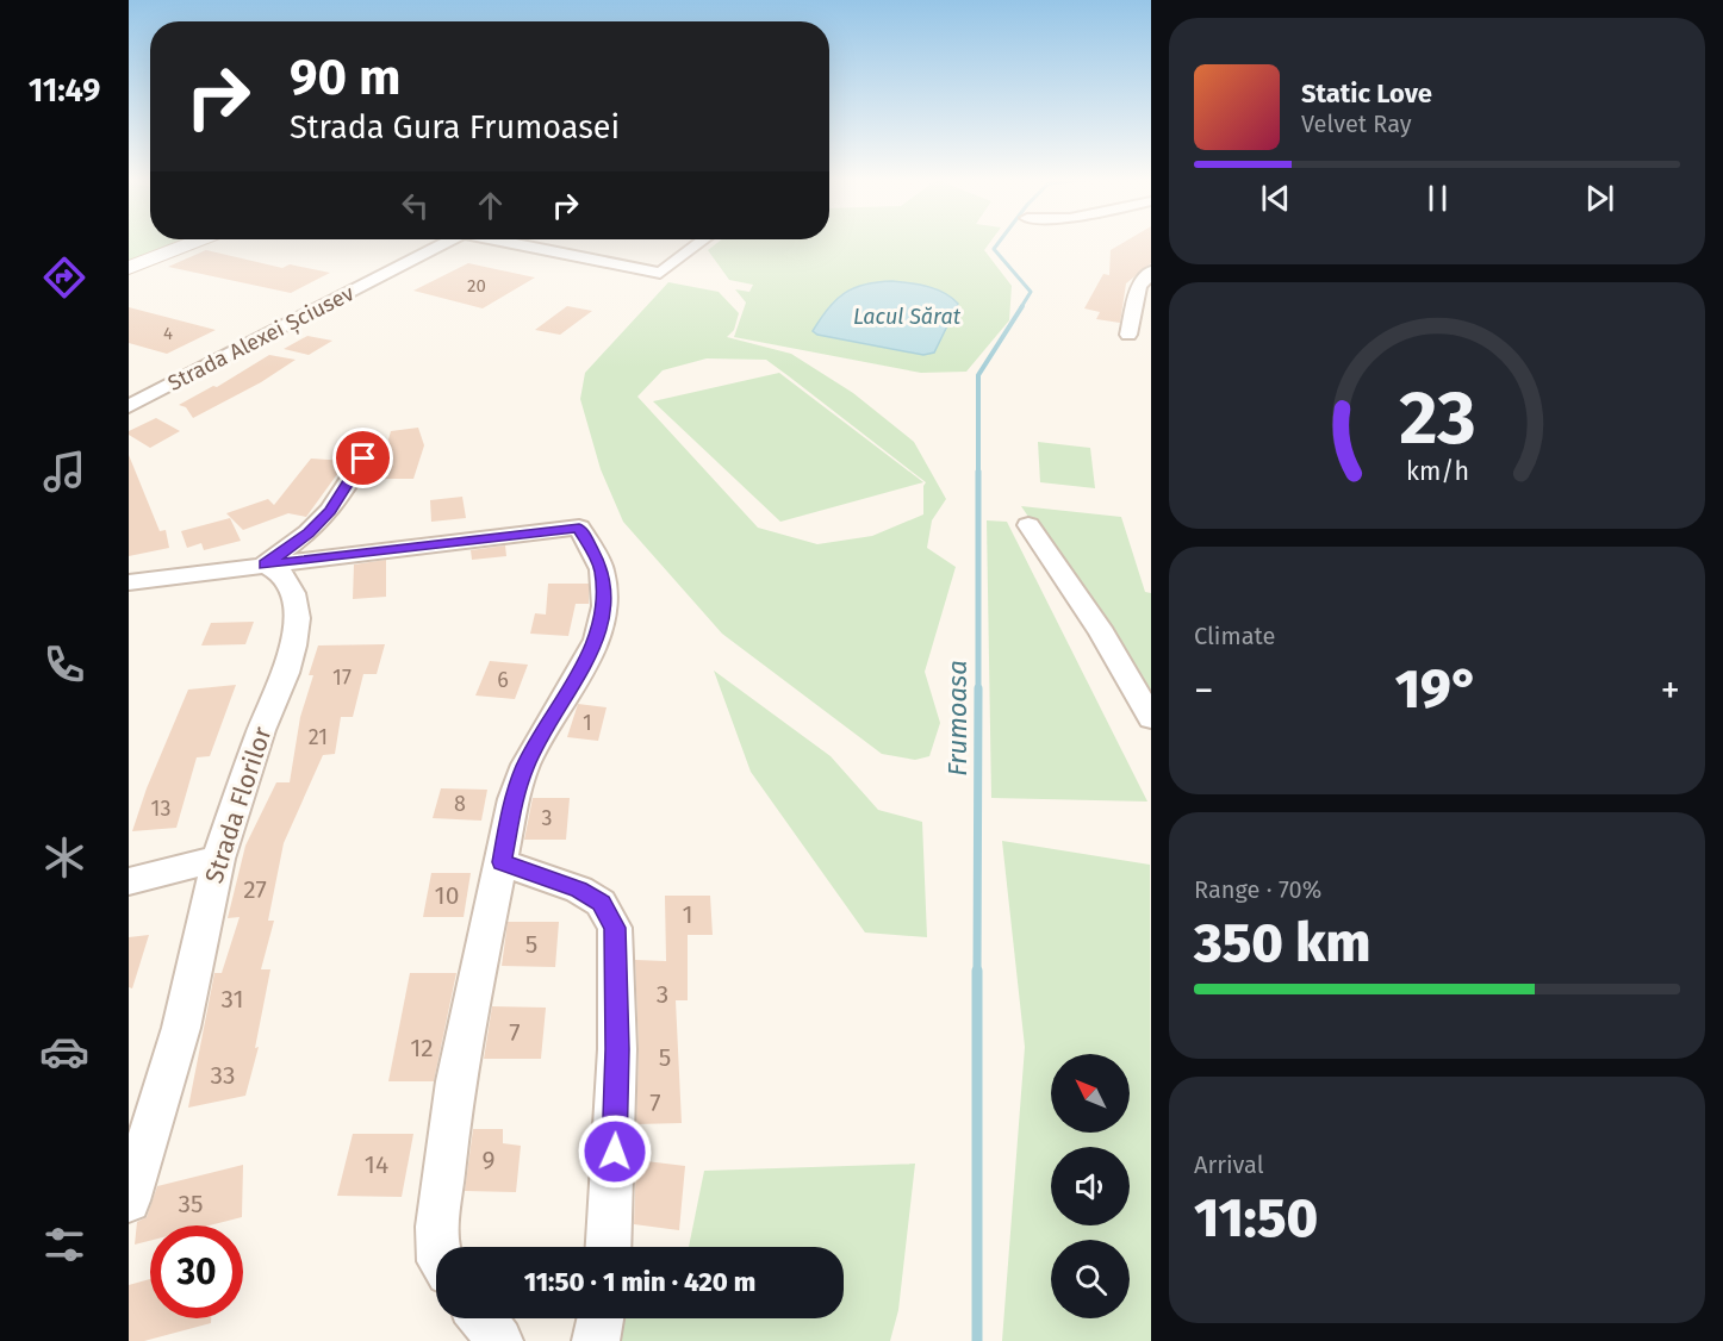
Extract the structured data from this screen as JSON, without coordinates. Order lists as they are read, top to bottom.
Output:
{
  "streets": {
    "street": ["Strada Alexei Șciusev", "Strada Florilor"]
  },
  "water": ["Lacul Sărat", "Frumoasa"],
  "house_numbers": [
    "20",
    "4",
    "17",
    "6",
    "1",
    "21",
    "8",
    "13",
    "3",
    "27",
    "10",
    "1",
    "5",
    "3",
    "31",
    "7",
    "12",
    "5",
    "33",
    "7",
    "9",
    "14",
    "35"
  ],
  "north": "top left",
  "page": {
    "tabs": "11:49",
    "turn": ["90 m", "Strada Gura Frumoasei"],
    "song": ["Static Love", "Velvet Ray"],
    "tile": [
      "Climate",
      ["Range · 70%", "350 km"],
      ["Arrival", "11:50"]
    ],
    "heat": ["−", "19°", "+"],
    "limit": "30",
    "trip": "11:50 · 1 min · 420 m",
    "gauge": ["23", "km/h"]
  }
}
